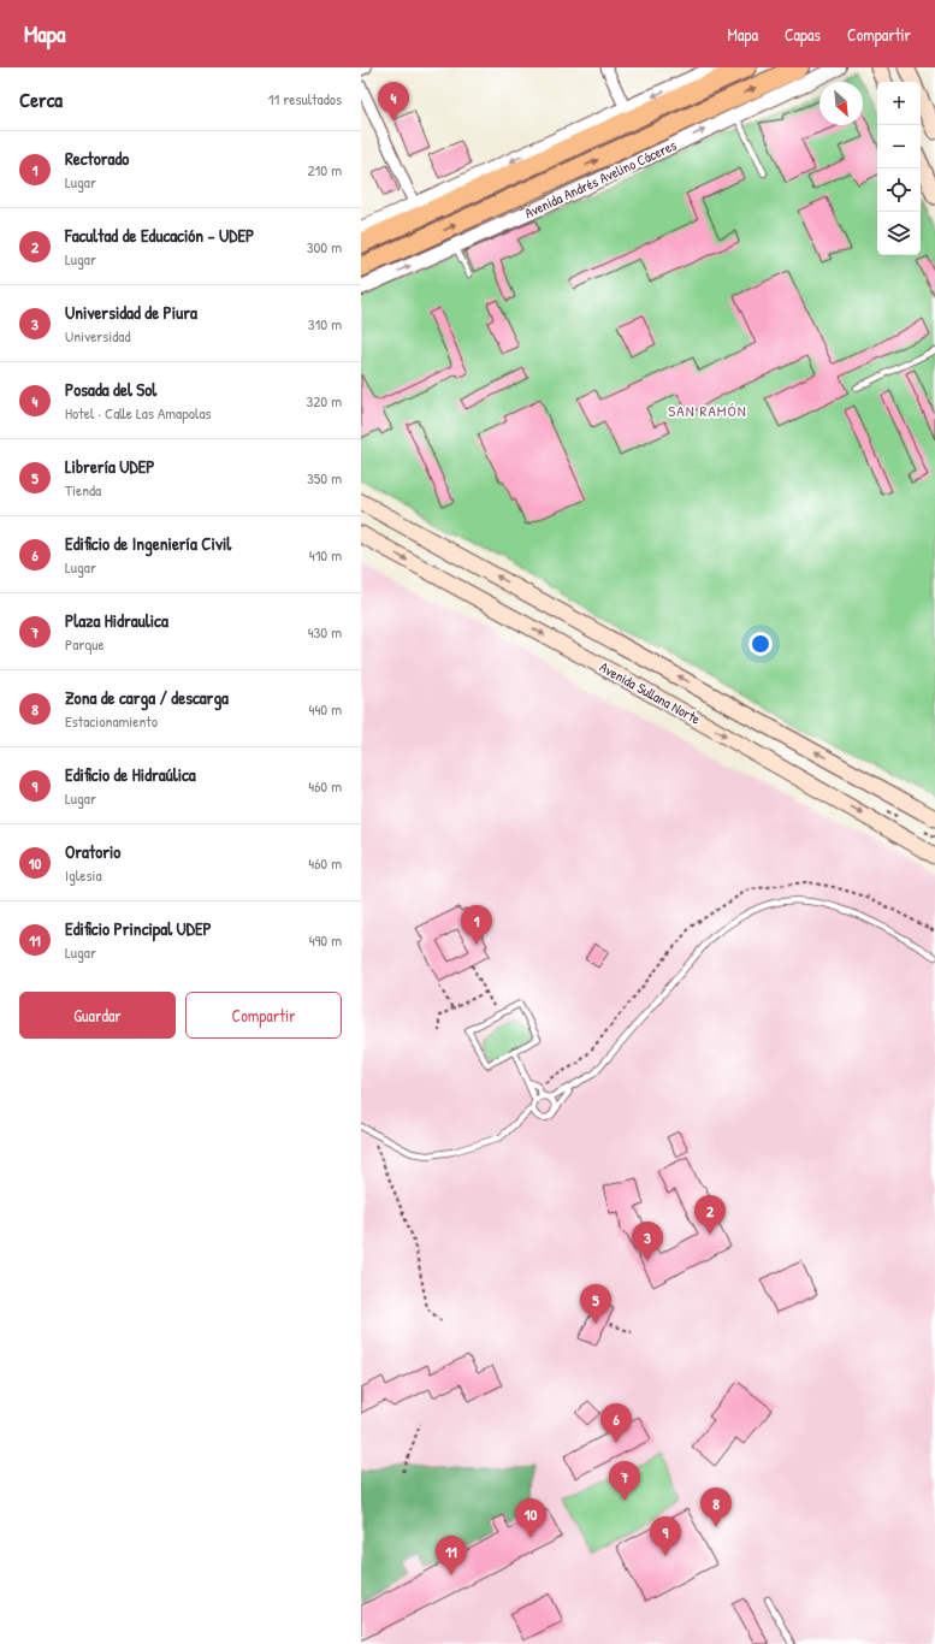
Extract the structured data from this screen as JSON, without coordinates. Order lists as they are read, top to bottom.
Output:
{
  "streets": {
    "highway": ["Avenida Andrés Avelino Cáceres"],
    "main road": ["Avenida Sullana Norte"]
  },
  "districts": ["SAN RAMÓN"],
  "north": "bottom right",
  "page": {
    "header": "Mapa",
    "nav": ["Mapa", "Capas", "Compartir"],
    "heading": ["Cerca", "11 resultados"],
    "map_buttons": ["+", "−"],
    "pins": [
      "4",
      "1",
      "2",
      "3",
      "5",
      "6",
      "7",
      "8",
      "10",
      "9",
      "11"
    ],
    "list": [
      {
        "mark": "1",
        "name": "Rectorado",
        "note": "Lugar",
        "value": "210 m"
      },
      {
        "mark": "2",
        "name": "Facultad de Educación - UDEP",
        "note": "Lugar",
        "value": "300 m"
      },
      {
        "mark": "3",
        "name": "Universidad de Piura",
        "note": "Universidad",
        "value": "310 m"
      },
      {
        "mark": "4",
        "name": "Posada del Sol",
        "note": "Hotel · Calle Las Amapolas",
        "value": "320 m"
      },
      {
        "mark": "5",
        "name": "Librería UDEP",
        "note": "Tienda",
        "value": "350 m"
      },
      {
        "mark": "6",
        "name": "Edificio de Ingeniería Civil",
        "note": "Lugar",
        "value": "410 m"
      },
      {
        "mark": "7",
        "name": "Plaza Hidraulica",
        "note": "Parque",
        "value": "430 m"
      },
      {
        "mark": "8",
        "name": "Zona de carga / descarga",
        "note": "Estacionamiento",
        "value": "440 m"
      },
      {
        "mark": "9",
        "name": "Edificio de Hidraúlica",
        "note": "Lugar",
        "value": "460 m"
      },
      {
        "mark": "10",
        "name": "Oratorio",
        "note": "Iglesia",
        "value": "460 m"
      },
      {
        "mark": "11",
        "name": "Edificio Principal UDEP",
        "note": "Lugar",
        "value": "490 m"
      }
    ],
    "buttons": ["Guardar", "Compartir"]
  }
}
